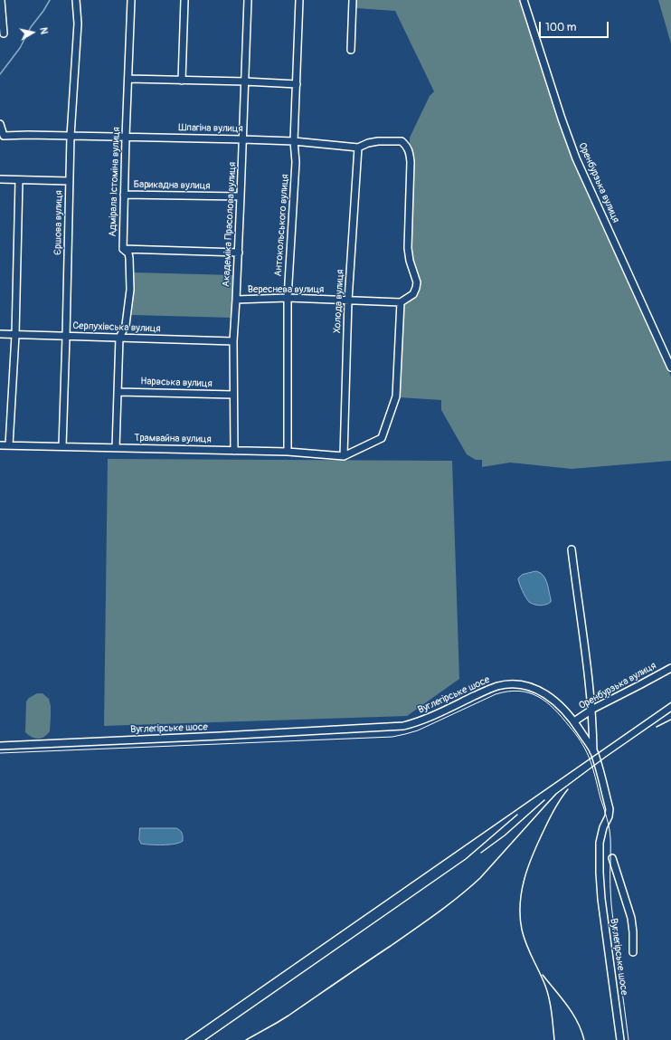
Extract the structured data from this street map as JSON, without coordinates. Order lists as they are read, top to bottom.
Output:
{
  "streets": {
    "street": [
      "Шпагіна вулиця",
      "Адмірала Істоміна вулиця",
      "Оренбурзька вулиця",
      "Барикадна вулиця",
      "Єршова вулиця",
      "Академіка Прасолова вулиця",
      "Антокольського вулиця",
      "Вереснева вулиця",
      "Холода вулиця",
      "Серпухівська вулиця",
      "Нарвська вулиця",
      "Трамвайна вулиця",
      "Вуглегірське шосе"
    ]
  },
  "crossings": [
    ["Шпагіна вулиця", "Адмірала Істоміна вулиця"],
    ["Шпагіна вулиця", "Єршова вулиця"],
    ["Шпагіна вулиця", "Академіка Прасолова вулиця"],
    ["Шпагіна вулиця", "Антокольського вулиця"],
    ["Шпагіна вулиця", "Вереснева вулиця"],
    ["Шпагіна вулиця", "Холода вулиця"],
    ["Адмірала Істоміна вулиця", "Барикадна вулиця"],
    ["Адмірала Істоміна вулиця", "Серпухівська вулиця"],
    ["Адмірала Істоміна вулиця", "Нарвська вулиця"],
    ["Адмірала Істоміна вулиця", "Трамвайна вулиця"],
    ["Оренбурзька вулиця", "Вуглегірське шосе"],
    ["Барикадна вулиця", "Академіка Прасолова вулиця"],
    ["Єршова вулиця", "Серпухівська вулиця"],
    ["Єршова вулиця", "Трамвайна вулиця"],
    ["Академіка Прасолова вулиця", "Вереснева вулиця"],
    ["Академіка Прасолова вулиця", "Серпухівська вулиця"],
    ["Академіка Прасолова вулиця", "Нарвська вулиця"],
    ["Академіка Прасолова вулиця", "Трамвайна вулиця"],
    ["Антокольського вулиця", "Вереснева вулиця"],
    ["Антокольського вулиця", "Трамвайна вулиця"],
    ["Вереснева вулиця", "Холода вулиця"],
    ["Холода вулиця", "Трамвайна вулиця"]
  ],
  "scale_bar": "100 m",
  "north": "right"
}
